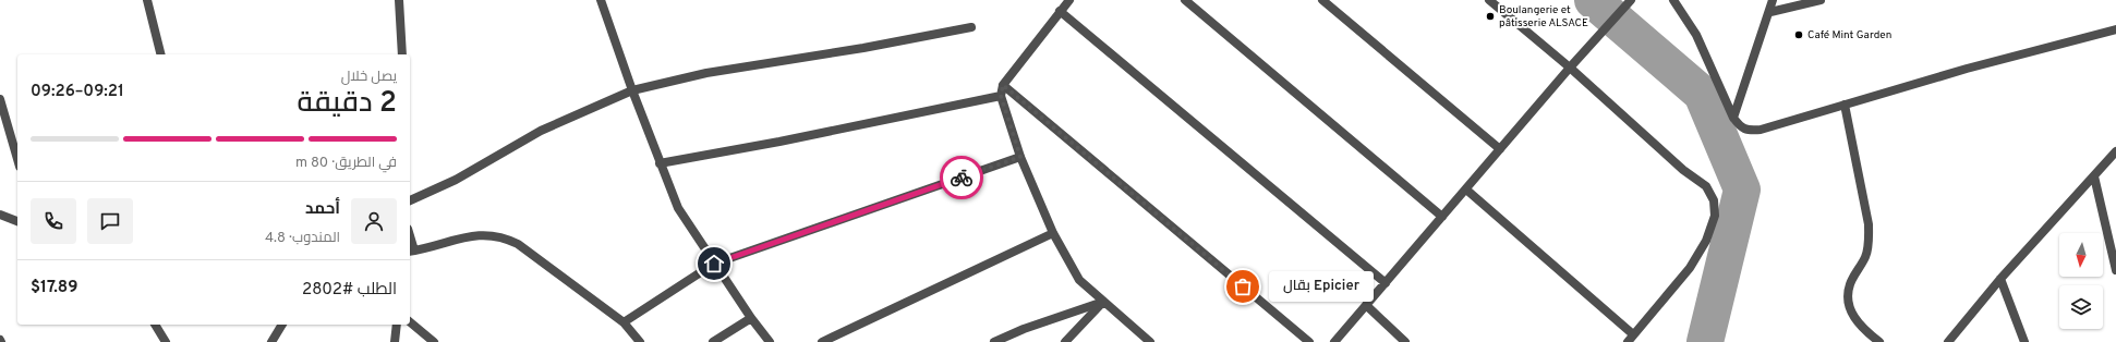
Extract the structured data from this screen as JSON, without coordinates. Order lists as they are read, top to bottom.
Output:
{
  "places": ["Boulangerie et pâtisserie ALSACE", "Café Mint Garden", "Epicier بقال"],
  "north": "bottom",
  "page": {
    "heading": ["2 دقيقة", "يصل خلال", "09:21–09:26"],
    "panel": [
      "أحمد",
      "المندوب · 4.8",
      "الطلب #2802",
      "$17.89"
    ],
    "bar": "في الطريق · 80 m",
    "bubble": "Epicier بقال"
  }
}
